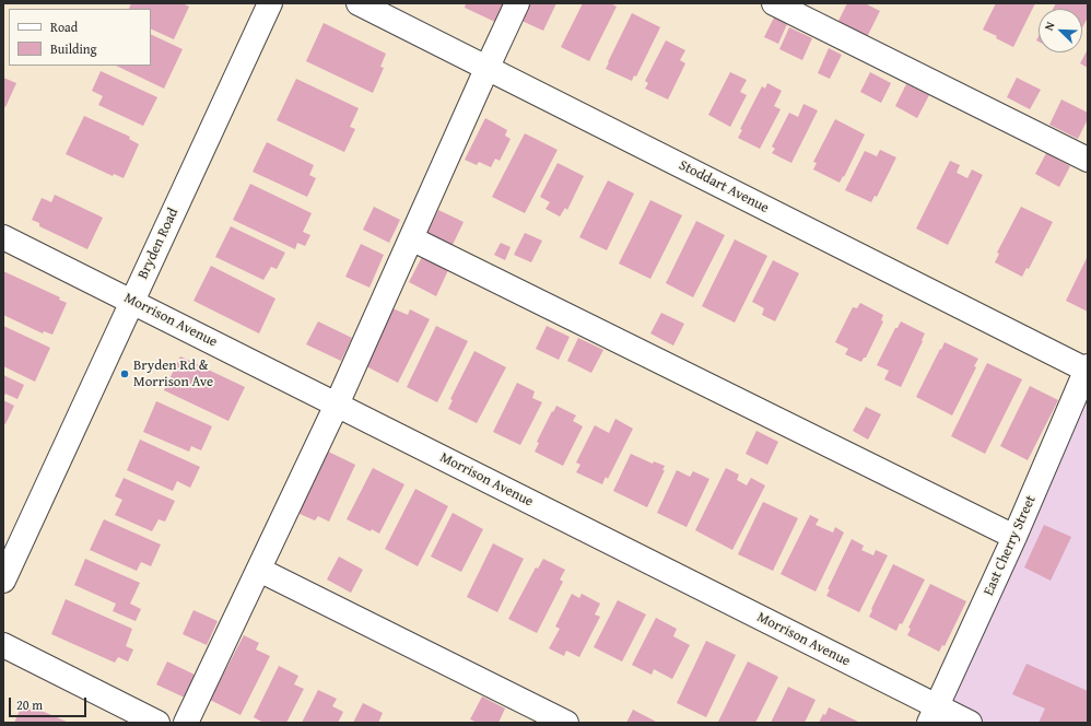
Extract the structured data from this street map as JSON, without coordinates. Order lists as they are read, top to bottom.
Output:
{
  "streets": {
    "street": [
      "Stoddart Avenue",
      "Bryden Road",
      "Morrison Avenue",
      "East Cherry Street"
    ]
  },
  "crossings": [
    ["Stoddart Avenue", "East Cherry Street"],
    ["Bryden Road", "Morrison Avenue"],
    ["Morrison Avenue", "East Cherry Street"]
  ],
  "places": ["Bryden Rd & Morrison Ave"],
  "legend": ["Road", "Building"],
  "scale_bar": "20 m",
  "north": "top left"
}
